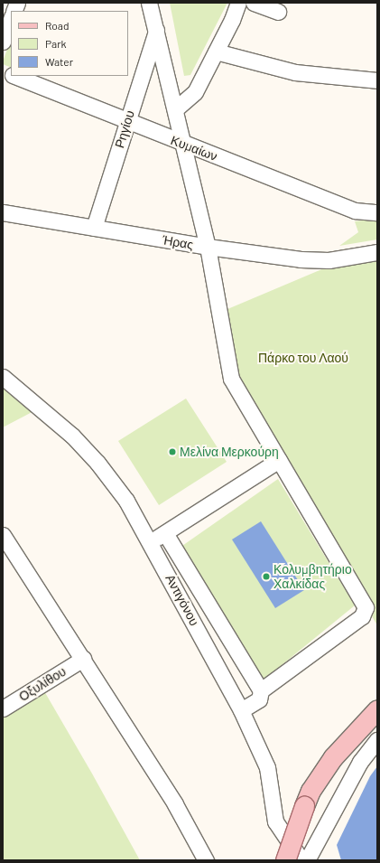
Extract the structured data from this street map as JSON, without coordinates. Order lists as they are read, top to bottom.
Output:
{
  "streets": {
    "street": [
      "Ρηγίου",
      "Κυμαίων",
      "Ήρας",
      "Αντιγόνου",
      "Οξυλίθου"
    ]
  },
  "crossings": [
    ["Ρηγίου", "Κυμαίων"],
    ["Ρηγίου", "Ήρας"]
  ],
  "parks": ["Πάρκο του Λαού"],
  "places": ["Μελίνα Μερκούρη", "Κολυμβητήριο Χαλκίδας"],
  "legend": ["Road", "Park", "Water"]
}
